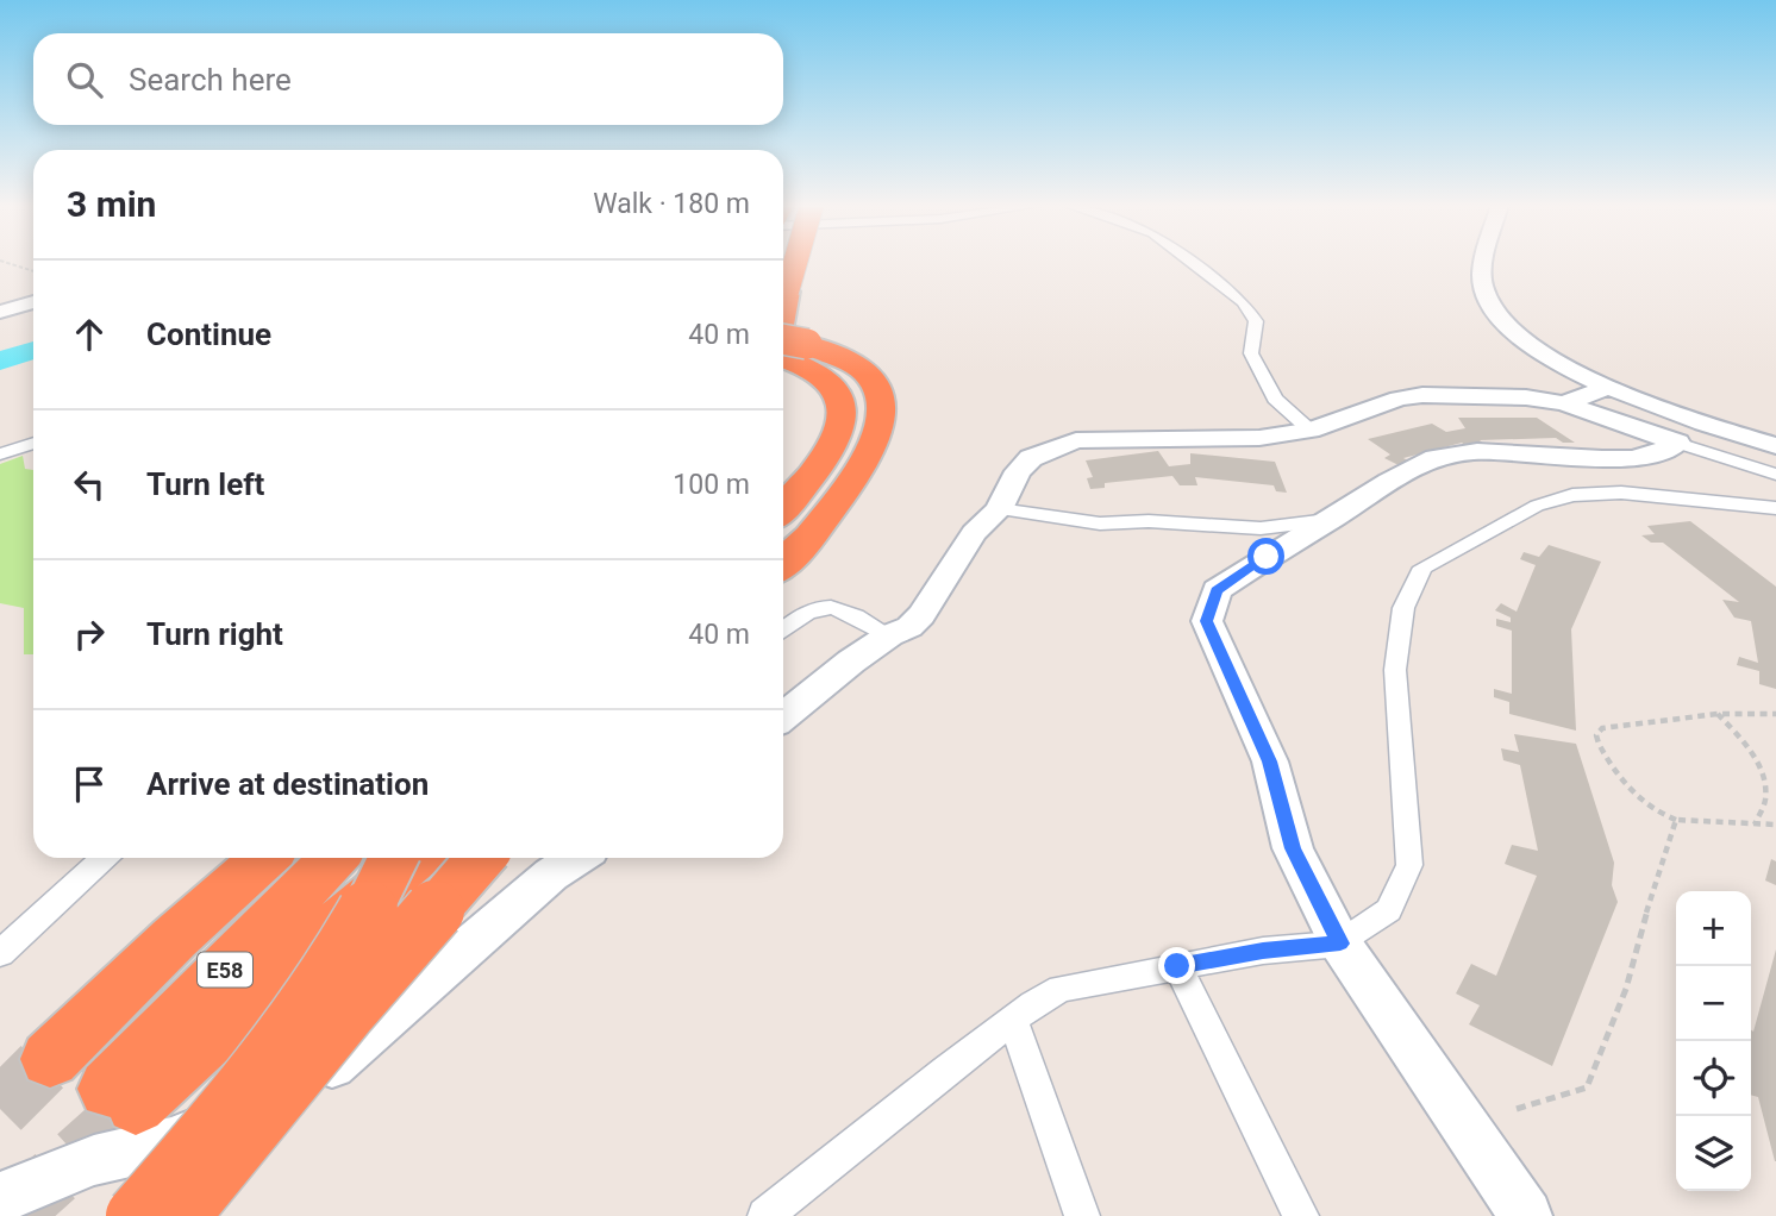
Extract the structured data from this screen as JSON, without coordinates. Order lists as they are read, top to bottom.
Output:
{
  "streets": {
    "highway": ["E58"]
  },
  "page": {
    "search": "Search here",
    "heading": ["3 min", "Walk · 180 m"],
    "list": [
      ["Continue", "40 m"],
      ["Turn left", "100 m"],
      ["Turn right", "40 m"],
      "Arrive at destination"
    ],
    "map_buttons": ["+", "−"]
  }
}
